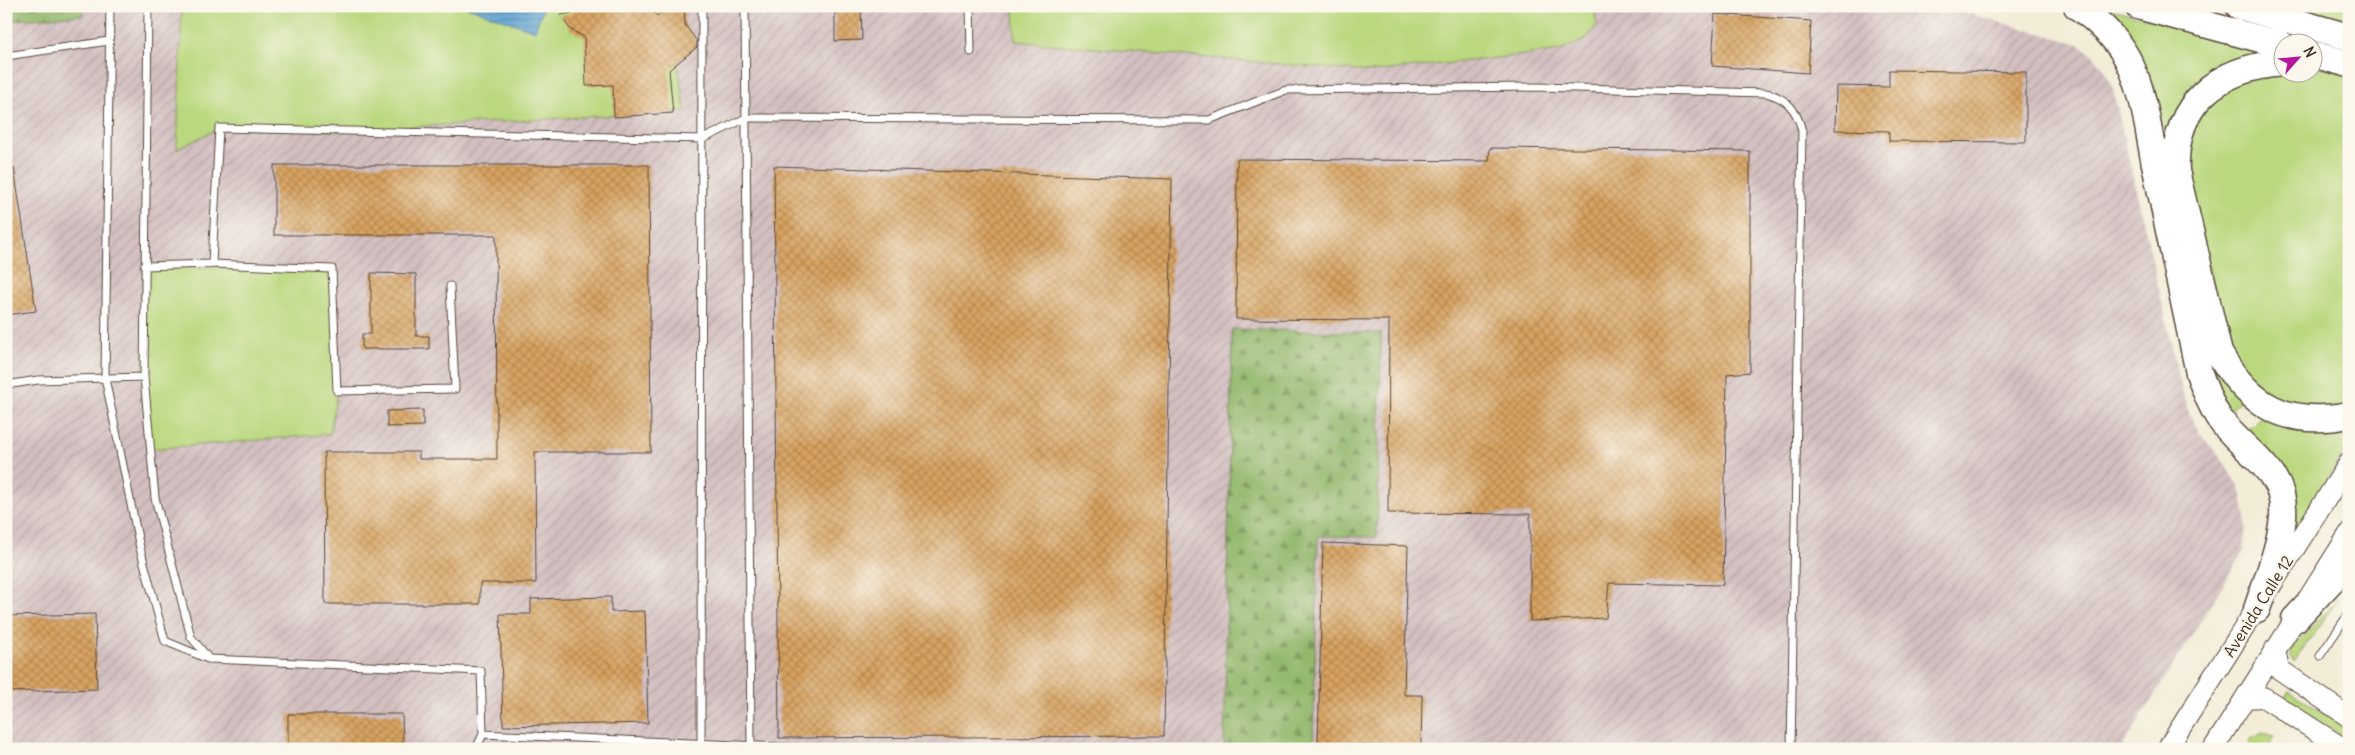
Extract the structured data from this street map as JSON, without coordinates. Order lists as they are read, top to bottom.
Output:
{
  "streets": {
    "main road": ["Avenida Calle 12"]
  },
  "north": "top right"
}
